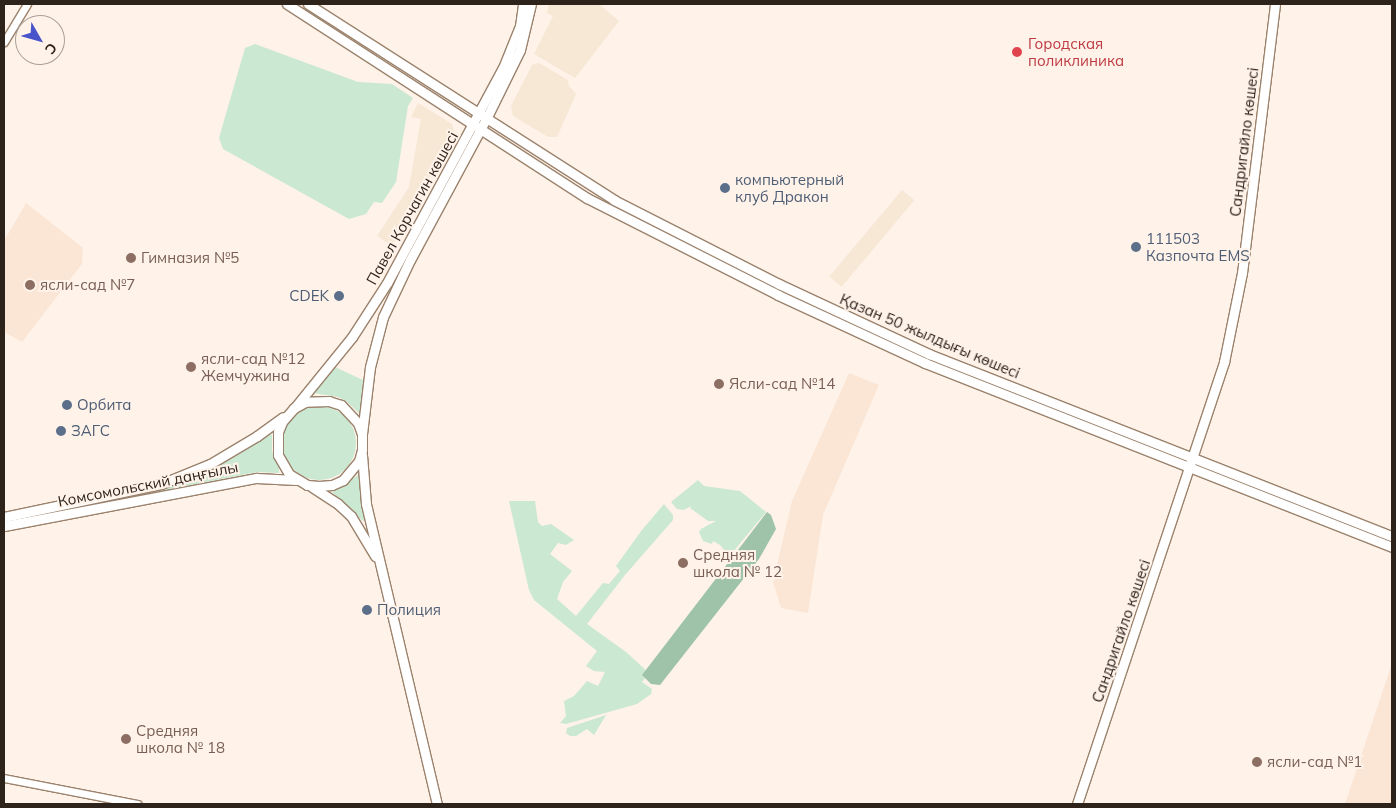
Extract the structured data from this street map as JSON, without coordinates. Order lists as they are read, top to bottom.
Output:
{
  "streets": {
    "street": [
      "Сандригайло көшесі",
      "Павел Корчагин көшесі",
      "Қазан 50 жылдығы көшесі",
      "Комсомольский даңғылы"
    ]
  },
  "crossings": [
    ["Сандригайло көшесі", "Қазан 50 жылдығы көшесі"],
    ["Павел Корчагин көшесі", "Қазан 50 жылдығы көшесі"],
    ["Павел Корчагин көшесі", "Комсомольский даңғылы"]
  ],
  "places": [
    "Городская поликлиника",
    "компьютерный клуб Дракон",
    "111503 Казпочта EMS",
    "Гимназия №5",
    "ясли-сад №7",
    "CDEK",
    "ясли-сад №12 Жемчужина",
    "Ясли-сад №14",
    "Орбита",
    "ЗАГС",
    "Средняя школа № 12",
    "Полиция",
    "Средняя школа № 18",
    "ясли-сад №1"
  ],
  "north": "bottom right"
}
